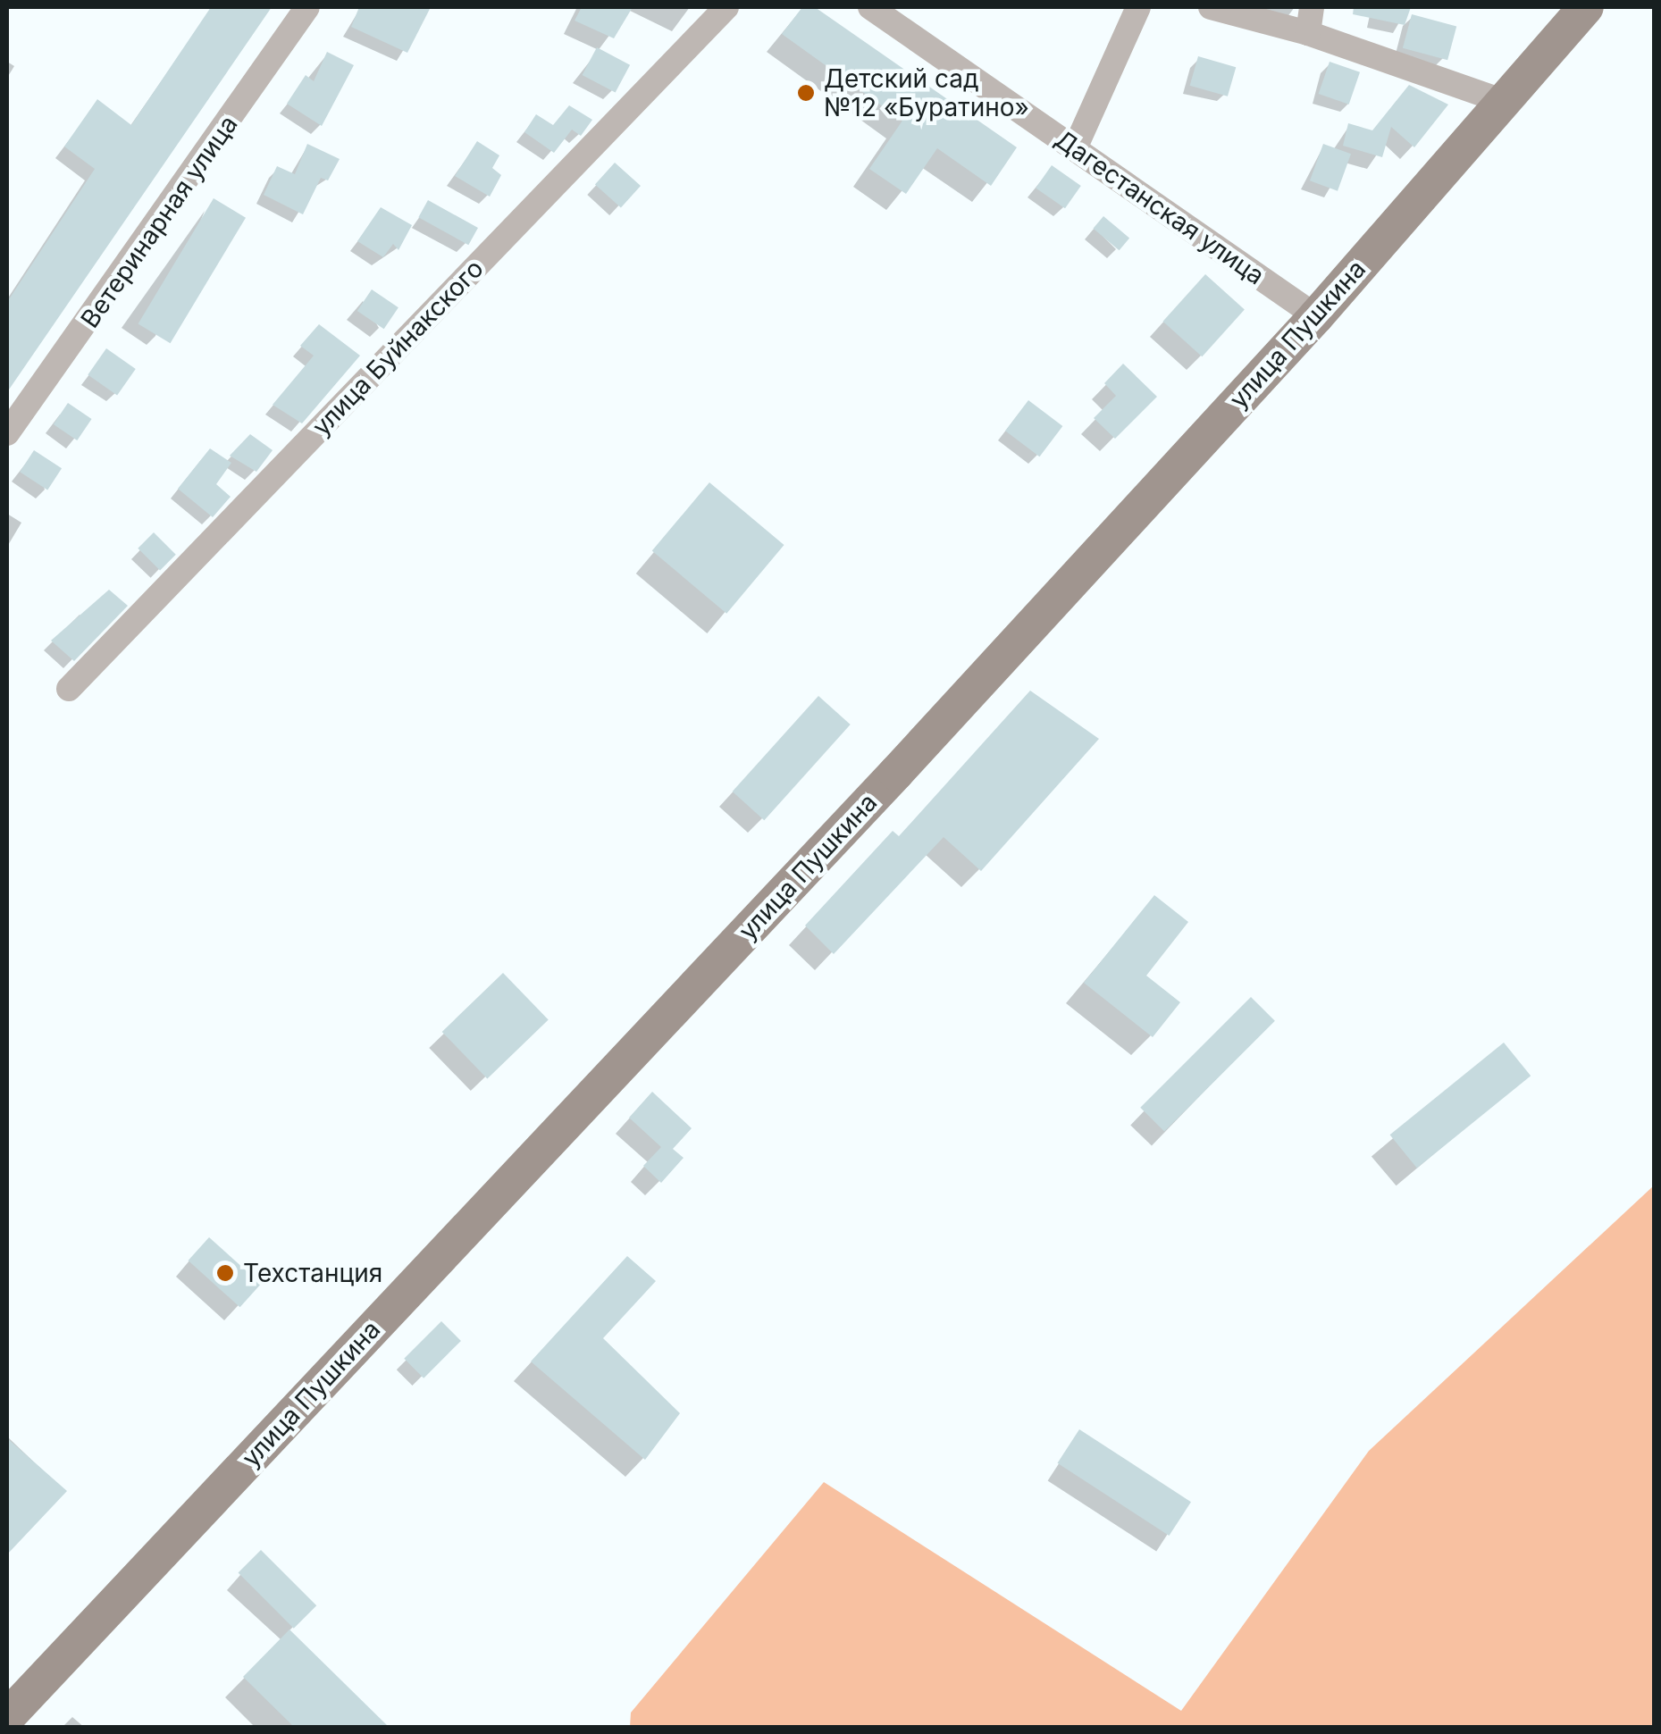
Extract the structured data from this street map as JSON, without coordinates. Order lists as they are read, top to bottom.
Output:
{
  "streets": {
    "street": [
      "Дагестанская улица",
      "Ветеринарная улица",
      "улица Пушкина",
      "улица Буйнакского"
    ]
  },
  "crossings": [
    ["Дагестанская улица", "улица Пушкина"]
  ],
  "places": ["Детский сад №12 «Буратино»", "Техстанция"]
}
